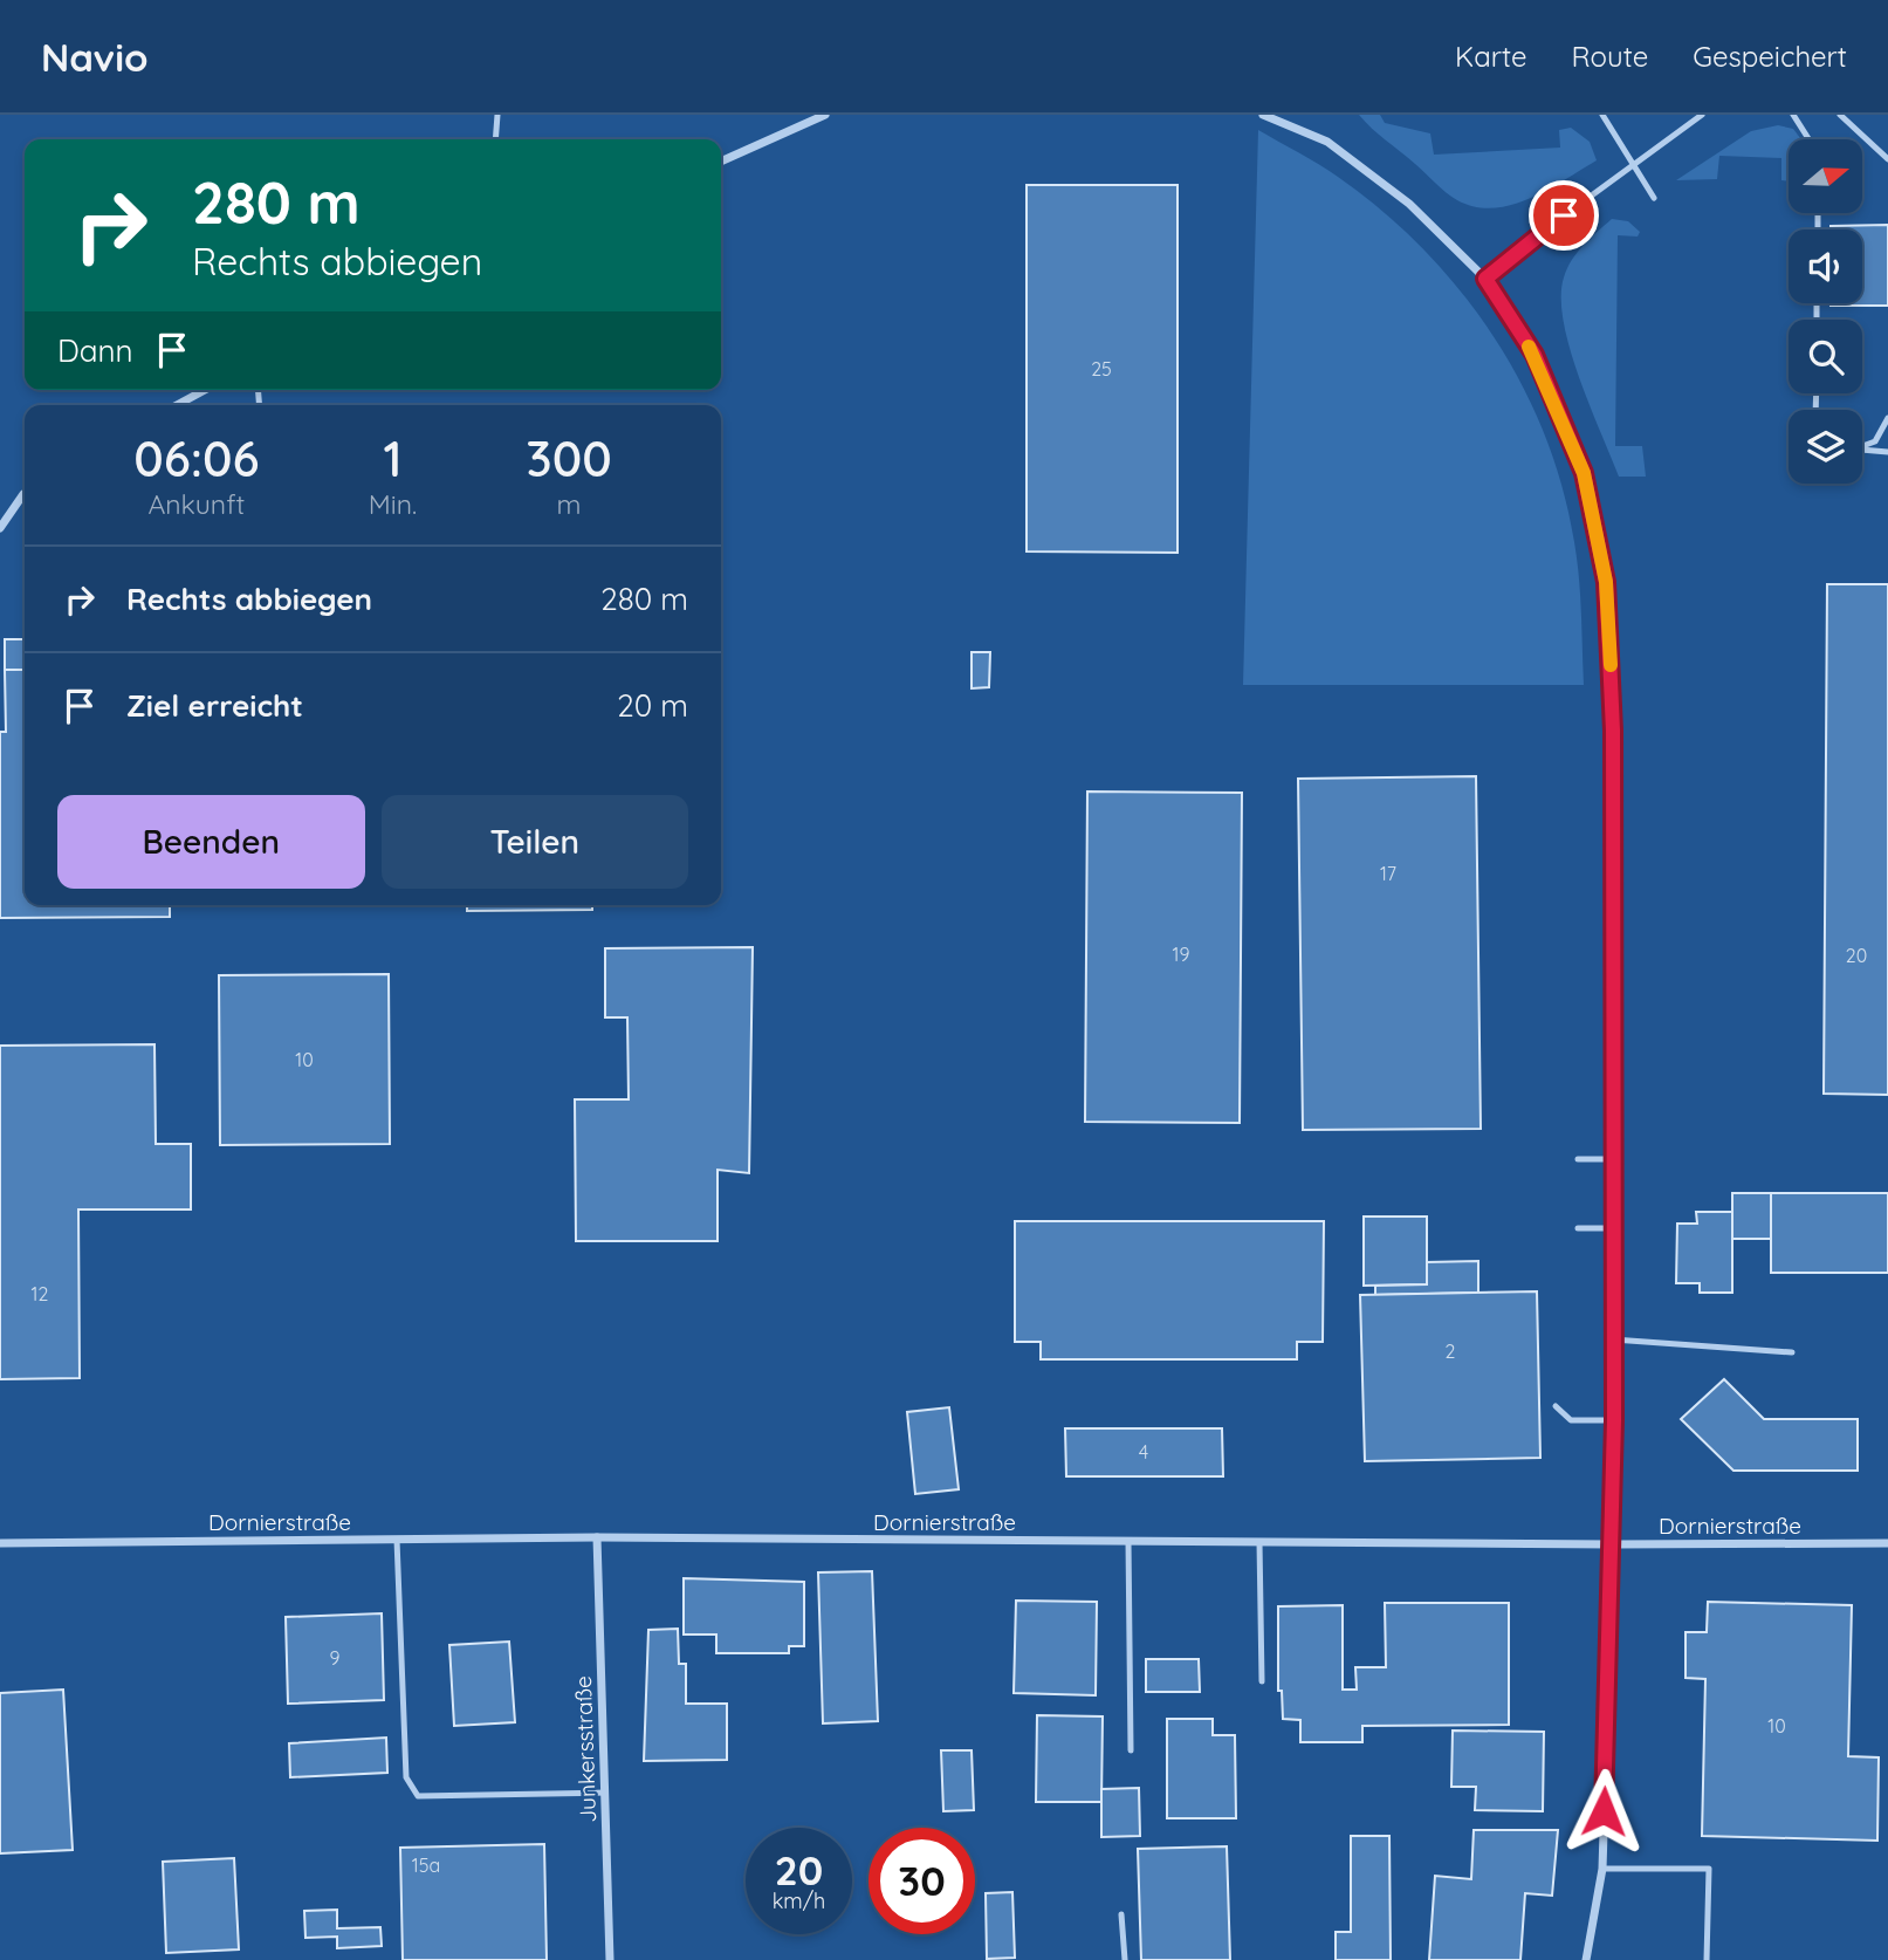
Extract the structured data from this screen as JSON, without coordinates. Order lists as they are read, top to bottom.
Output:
{
  "streets": {
    "street": ["Dornierstraße", "Junkersstraße"]
  },
  "crossings": [
    ["Dornierstraße", "Junkersstraße"]
  ],
  "house_numbers": [
    "25",
    "17",
    "19",
    "20",
    "10",
    "12",
    "2",
    "4",
    "9",
    "10",
    "15a"
  ],
  "north": "right",
  "page": {
    "header": "Navio",
    "nav": ["Karte", "Route", "Gespeichert"],
    "turn": ["280 m", "Rechts abbiegen"],
    "then": "Dann",
    "eta": [
      "06:06",
      "Ankunft",
      "1",
      "Min.",
      "300",
      "m"
    ],
    "list": [
      {
        "name": "Rechts abbiegen",
        "value": "280 m"
      },
      {
        "name": "Ziel erreicht",
        "value": "20 m"
      }
    ],
    "buttons": ["Beenden", "Teilen"],
    "speed": "20 km/h",
    "limit": "30"
  }
}
